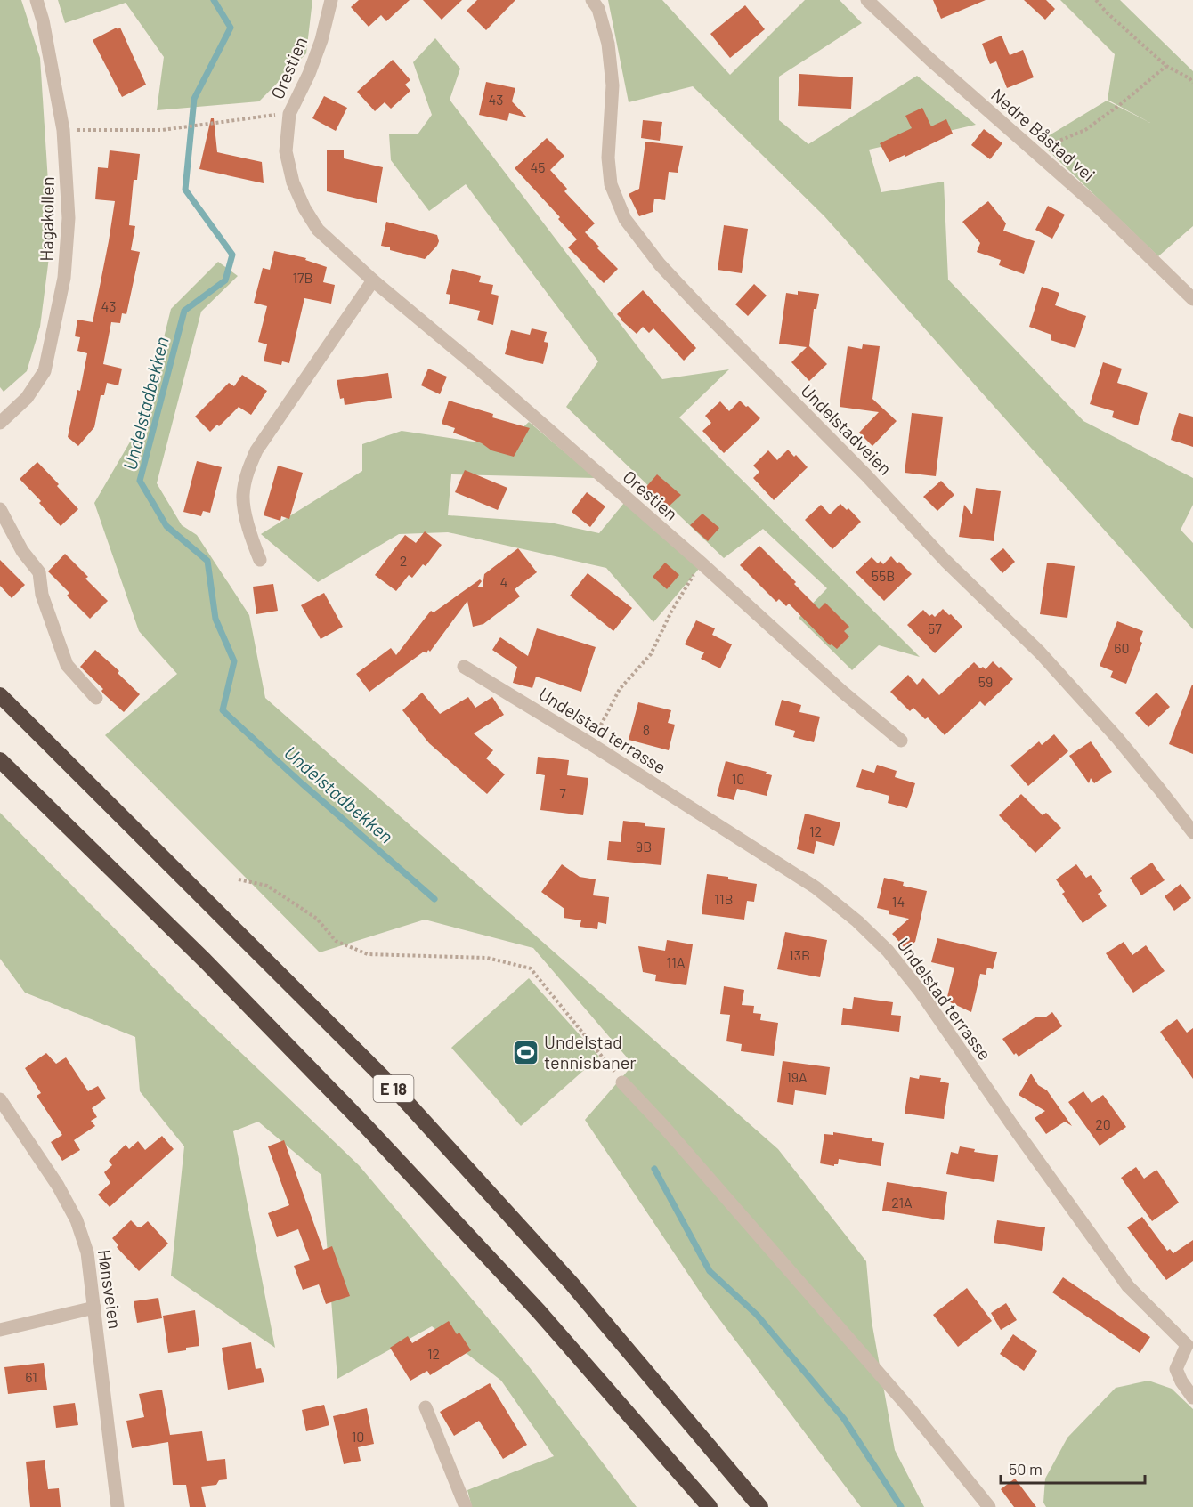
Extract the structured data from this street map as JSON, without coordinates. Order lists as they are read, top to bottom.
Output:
{
  "streets": {
    "highway": ["E 18"],
    "street": [
      "Orestien",
      "Nedre Båstad vei",
      "Hagakollen",
      "Undelstadveien",
      "Undelstad terrasse",
      "Hønsveien"
    ]
  },
  "water": ["Undelstadbekken"],
  "places": {
    "sports": ["Undelstad tennisbaner"]
  },
  "house_numbers": [
    "43",
    "45",
    "17B",
    "43",
    "2",
    "55B",
    "4",
    "57",
    "60",
    "59",
    "8",
    "10",
    "7",
    "12",
    "9B",
    "11B",
    "14",
    "13B",
    "11A",
    "19A",
    "20",
    "21A",
    "12",
    "61",
    "10"
  ],
  "scale_bar": "50 m"
}
